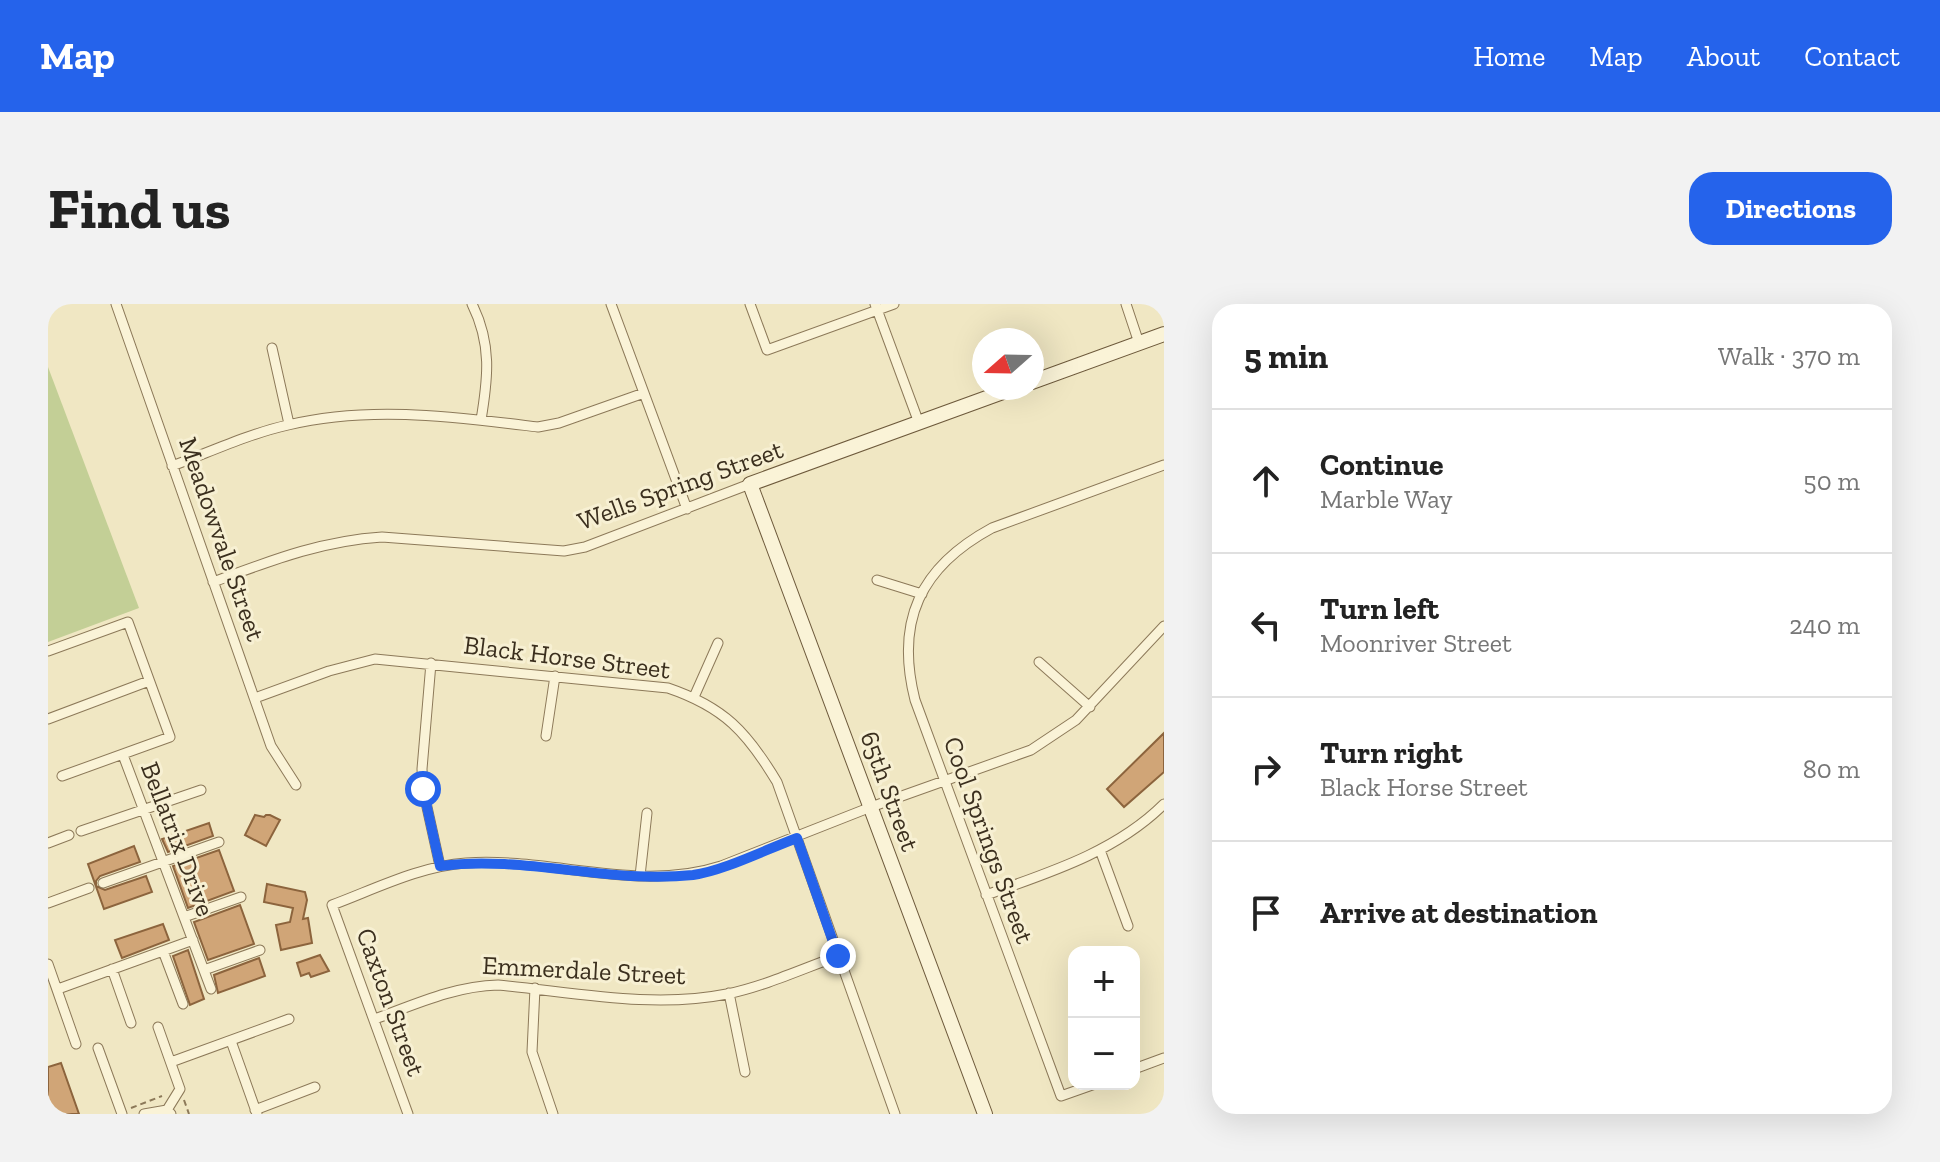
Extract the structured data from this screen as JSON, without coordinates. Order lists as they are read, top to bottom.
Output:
{
  "streets": {
    "street": [
      "Wells Spring Street",
      "Meadowvale Street",
      "Black Horse Street",
      "65th Street",
      "Bellatrix Drive",
      "Cool Springs Street",
      "Emmerdale Street",
      "Caxton Street"
    ]
  },
  "crossings": [
    ["Wells Spring Street", "Meadowvale Street"],
    ["Wells Spring Street", "65th Street"],
    ["Meadowvale Street", "Black Horse Street"],
    ["Black Horse Street", "Emmerdale Street"],
    ["Emmerdale Street", "Caxton Street"]
  ],
  "north": "left",
  "page": {
    "header": "Map",
    "nav": [
      "Home",
      "Map",
      "About",
      "Contact"
    ],
    "buttons": "Directions",
    "title": "Find us",
    "heading": ["5 min", "Walk · 370 m"],
    "list": [
      ["Continue", "Marble Way", "50 m"],
      ["Turn left", "Moonriver Street", "240 m"],
      ["Turn right", "Black Horse Street", "80 m"],
      "Arrive at destination"
    ],
    "map_buttons": ["+", "−"]
  }
}
